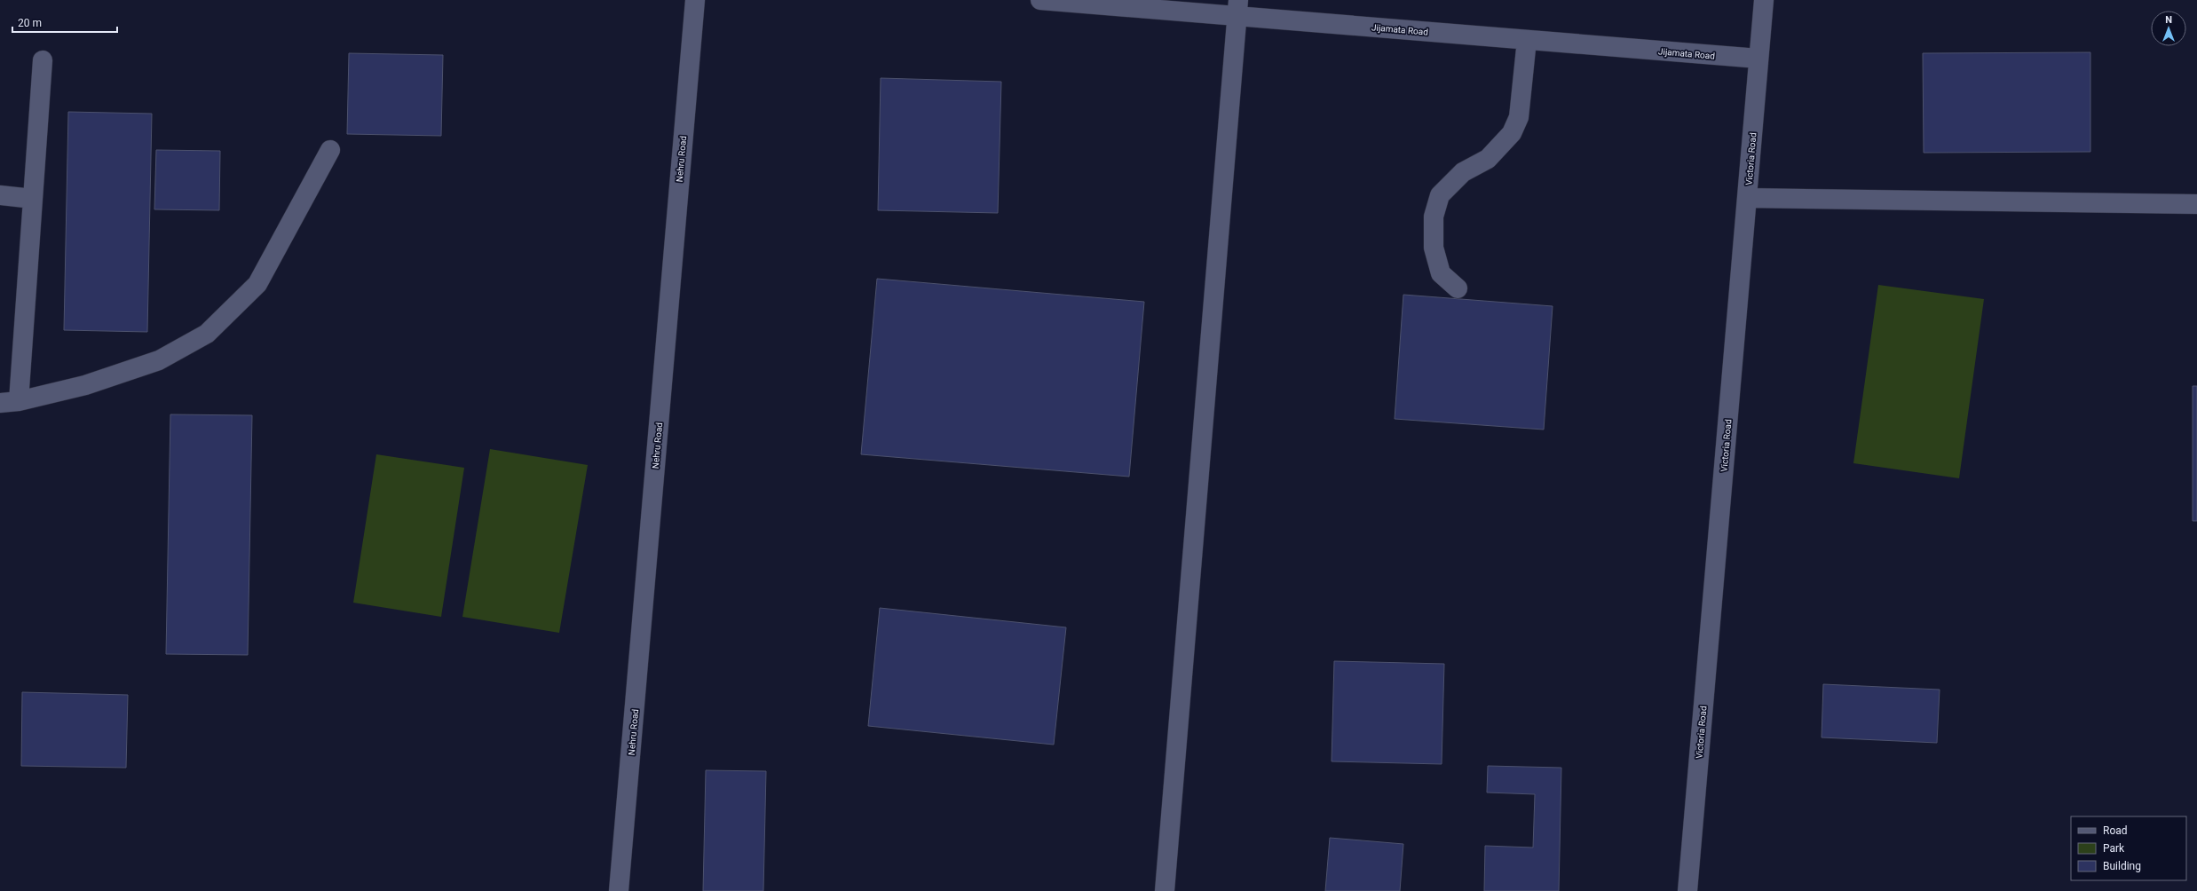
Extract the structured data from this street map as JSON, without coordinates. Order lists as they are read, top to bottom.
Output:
{
  "streets": {
    "street": ["Jijamata Road", "Nehru Road", "Victoria Road"]
  },
  "crossings": [
    ["Jijamata Road", "Victoria Road"]
  ],
  "legend": ["Road", "Park", "Building"],
  "scale_bar": "20 m",
  "north": "top"
}
